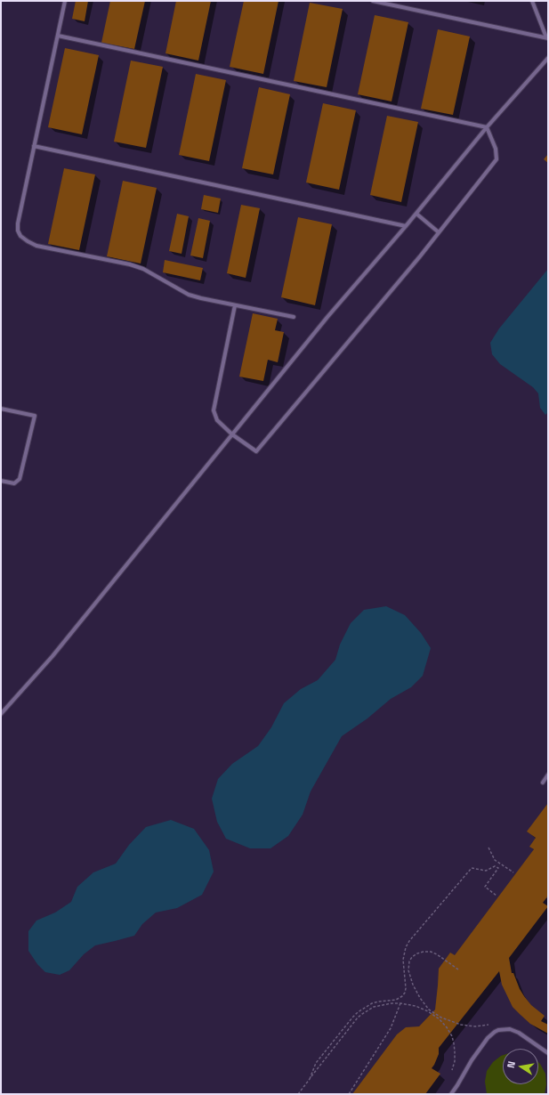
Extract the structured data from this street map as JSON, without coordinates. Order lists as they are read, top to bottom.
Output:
{
  "north": "left"
}
